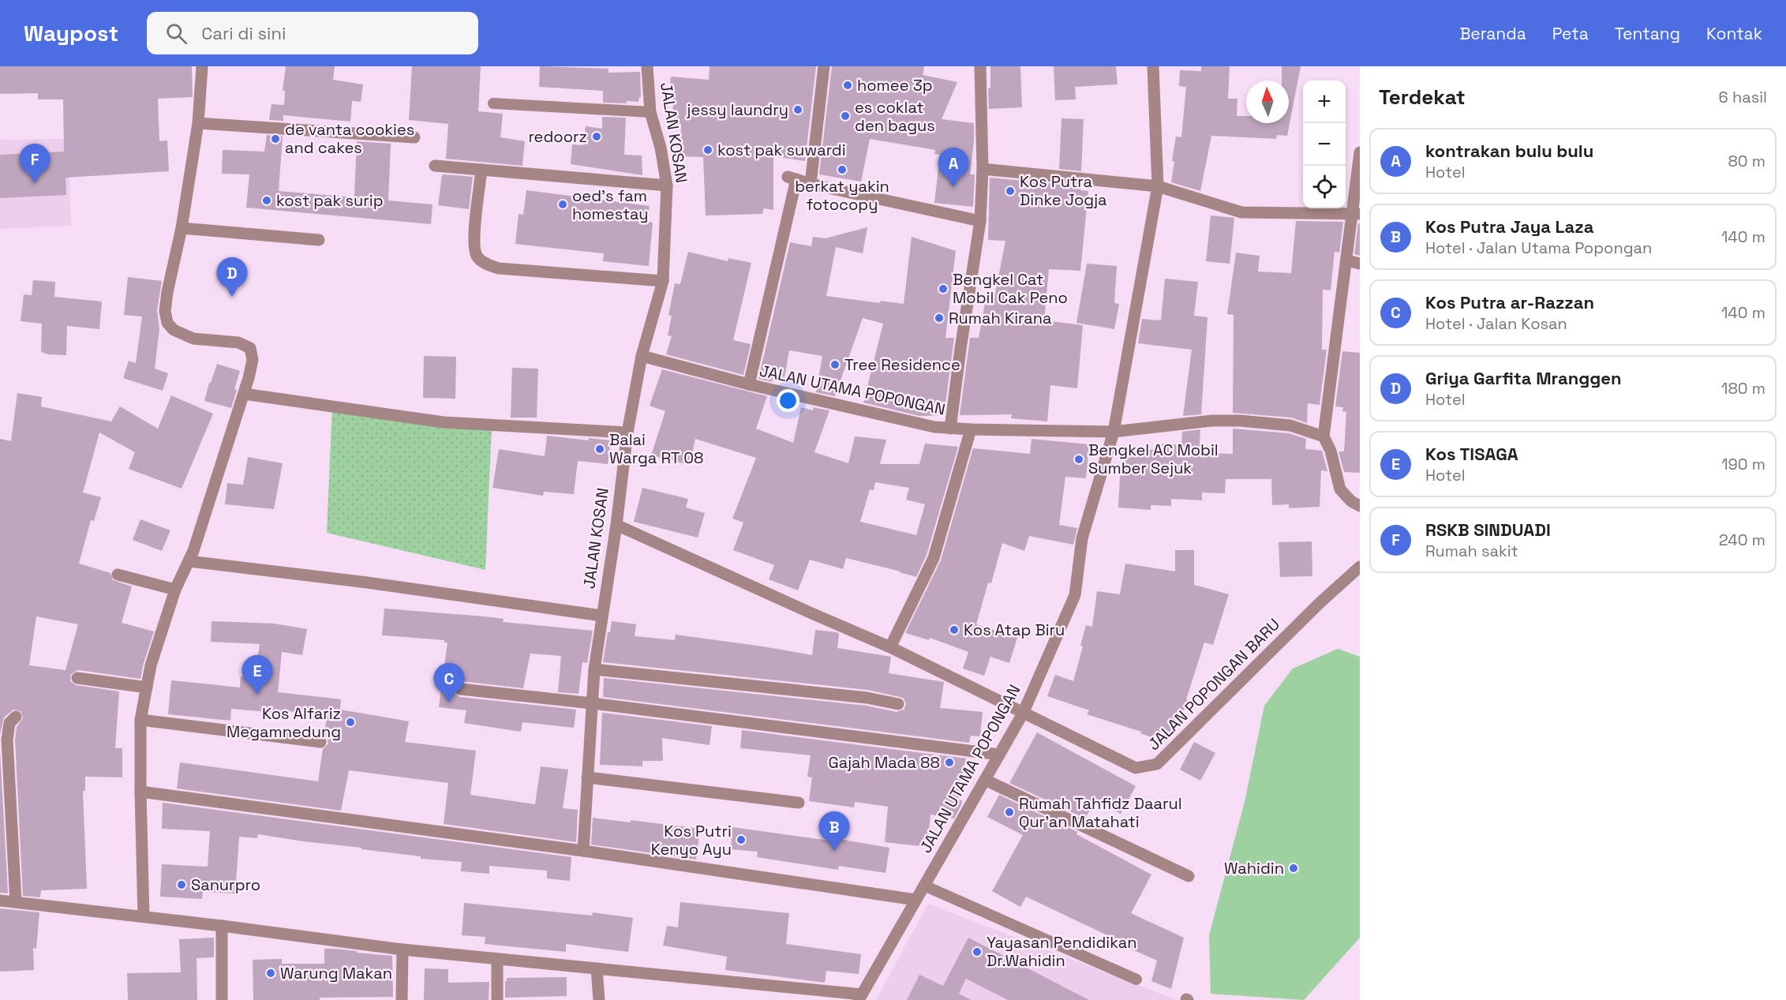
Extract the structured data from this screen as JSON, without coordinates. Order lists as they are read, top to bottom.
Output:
{
  "streets": {
    "street": ["JALAN KOSAN", "JALAN UTAMA POPONGAN", "JALAN POPONGAN BARU"]
  },
  "crossings": [
    ["JALAN KOSAN", "JALAN UTAMA POPONGAN"],
    ["JALAN KOSAN", "JALAN POPONGAN BARU"],
    ["JALAN UTAMA POPONGAN", "JALAN POPONGAN BARU"]
  ],
  "places": [
    "homee 3p",
    "jessy laundry",
    "es coklat den bagus",
    "redoorz",
    "de vanta cookies and cakes",
    "kost pak suwardi",
    "berkat yakin fotocopy",
    "Kos Putra Dinke Jogja",
    "kost pak surip",
    "oed's fam homestay",
    "Bengkel Cat Mobil Cak Peno",
    "Rumah Kirana",
    "Tree Residence",
    "Balai Warga RT 08",
    "Bengkel AC Mobil Sumber Sejuk",
    "Kos Atap Biru",
    "Kos Alfariz Megamnedung",
    "Gajah Mada 88",
    "Rumah Tahfidz Daarul Qur'an Matahati",
    "Kos Putri Kenyo Ayu",
    "Wahidin",
    "Sanurpro",
    "Yayasan Pendidikan Dr.Wahidin",
    "Warung Makan"
  ],
  "north": "top",
  "page": {
    "header": "Waypost",
    "search": "Cari di sini",
    "nav": [
      "Beranda",
      "Peta",
      "Tentang",
      "Kontak"
    ],
    "heading": ["Terdekat", "6 hasil"],
    "map_buttons": ["+", "−"],
    "list": [
      {
        "mark": "A",
        "name": "kontrakan bulu bulu",
        "note": "Hotel",
        "value": "80 m"
      },
      {
        "mark": "B",
        "name": "Kos Putra Jaya Laza",
        "note": "Hotel · Jalan Utama Popongan",
        "value": "140 m"
      },
      {
        "mark": "C",
        "name": "Kos Putra ar-Razzan",
        "note": "Hotel · Jalan Kosan",
        "value": "140 m"
      },
      {
        "mark": "D",
        "name": "Griya Garfita Mranggen",
        "note": "Hotel",
        "value": "180 m"
      },
      {
        "mark": "E",
        "name": "Kos TISAGA",
        "note": "Hotel",
        "value": "190 m"
      },
      {
        "mark": "F",
        "name": "RSKB SINDUADI",
        "note": "Rumah sakit",
        "value": "240 m"
      }
    ],
    "pins": [
      "F",
      "A",
      "D",
      "E",
      "C",
      "B"
    ]
  }
}
